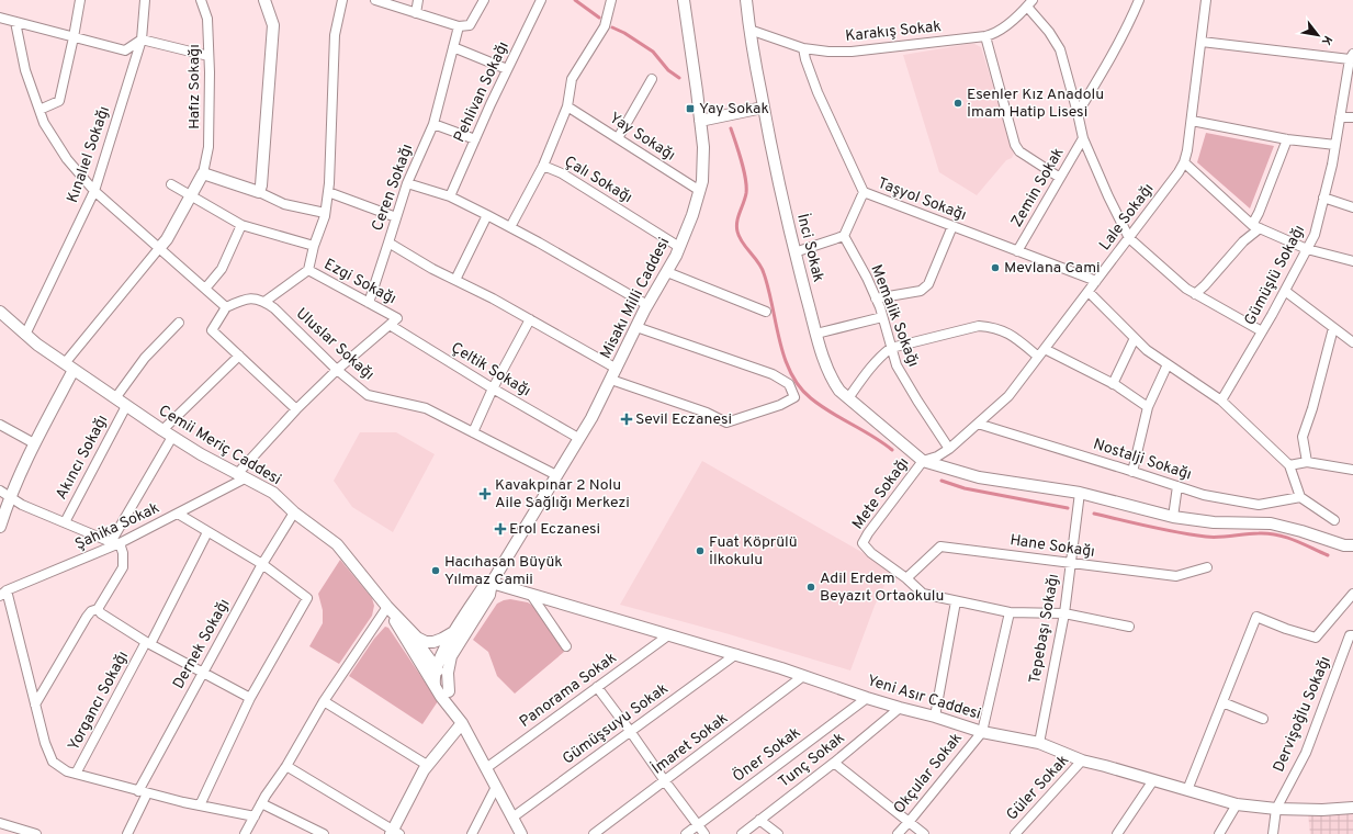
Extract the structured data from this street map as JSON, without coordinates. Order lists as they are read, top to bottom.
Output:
{
  "streets": {
    "street": [
      "Karakış Sokak",
      "Hafız Sokağı",
      "Pehlivan Sokağı",
      "Yay Sokağı",
      "Kınalıel Sokağı",
      "Çalı Sokağı",
      "Ceren Sokağı",
      "Zemin Sokak",
      "Taşyol Sokağı",
      "Lale Sokağı",
      "İnci Sokak",
      "Gümüşlü Sokağı",
      "Ezgi Sokağı",
      "Misakı Milli Caddesi",
      "Memalik Sokağı",
      "Uluslar Sokağı",
      "Çeltik Sokağı",
      "Cemii Meriç Caddesi",
      "Akıncı Sokağı",
      "Nostalji Sokağı",
      "Mete Sokağı",
      "Şahika Sokak",
      "Hane Sokağı",
      "Tepebaşı Sokağı",
      "Dernek Sokağı",
      "Panorama Sokak",
      "Yeni Asır Caddesi",
      "Yorgancı Sokağı",
      "Dervişoğlu Sokağı",
      "Gümüşsuyu Sokak",
      "İmaret Sokak",
      "Öner Sokak",
      "Tunç Sokak",
      "Okçular Sokak",
      "Güler Sokak"
    ]
  },
  "crossings": [
    ["Karakış Sokak", "Taşyol Sokağı"],
    ["Yay Sokağı", "Çalı Sokağı"],
    ["Yay Sokağı", "Misakı Milli Caddesi"],
    ["Kınalıel Sokağı", "Cemii Meriç Caddesi"],
    ["Çalı Sokağı", "Misakı Milli Caddesi"],
    ["Ceren Sokağı", "Misakı Milli Caddesi"],
    ["Zemin Sokak", "Taşyol Sokağı"],
    ["Taşyol Sokağı", "Lale Sokağı"],
    ["Lale Sokağı", "İnci Sokak"],
    ["Lale Sokağı", "Memalik Sokağı"],
    ["Lale Sokağı", "Nostalji Sokağı"],
    ["Lale Sokağı", "Mete Sokağı"],
    ["İnci Sokak", "Mete Sokağı"],
    ["Ezgi Sokağı", "Çeltik Sokağı"],
    ["Misakı Milli Caddesi", "Uluslar Sokağı"],
    ["Misakı Milli Caddesi", "Çeltik Sokağı"],
    ["Misakı Milli Caddesi", "Yeni Asır Caddesi"],
    ["Cemii Meriç Caddesi", "Akıncı Sokağı"],
    ["Cemii Meriç Caddesi", "Şahika Sokak"],
    ["Cemii Meriç Caddesi", "Dernek Sokağı"],
    ["Mete Sokağı", "Hane Sokağı"],
    ["Hane Sokağı", "Tepebaşı Sokağı"],
    ["Tepebaşı Sokağı", "Yeni Asır Caddesi"],
    ["Panorama Sokak", "Yeni Asır Caddesi"],
    ["Yeni Asır Caddesi", "Dervişoğlu Sokağı"],
    ["Yeni Asır Caddesi", "Gümüşsuyu Sokak"],
    ["Yeni Asır Caddesi", "İmaret Sokak"],
    ["Yeni Asır Caddesi", "Öner Sokak"],
    ["Yeni Asır Caddesi", "Tunç Sokak"],
    ["Yeni Asır Caddesi", "Okçular Sokak"],
    ["Yeni Asır Caddesi", "Güler Sokak"]
  ],
  "places": {
    "other": [
      "Esenler Kız Anadolu İmam Hatip Lisesi",
      "Mevlana Cami",
      "Fuat Köprülü İlkokulu",
      "Hacıhasan Büyük Yılmaz Camii",
      "Adil Erdem Beyazıt Ortaokulu"
    ],
    "transit": ["Yay Sokak"],
    "health": ["Sevil Eczanesi", "Kavakpınar 2 Nolu Aile Sağlığı Merkezi", "Erol Eczanesi"]
  },
  "north": "bottom right"
}
